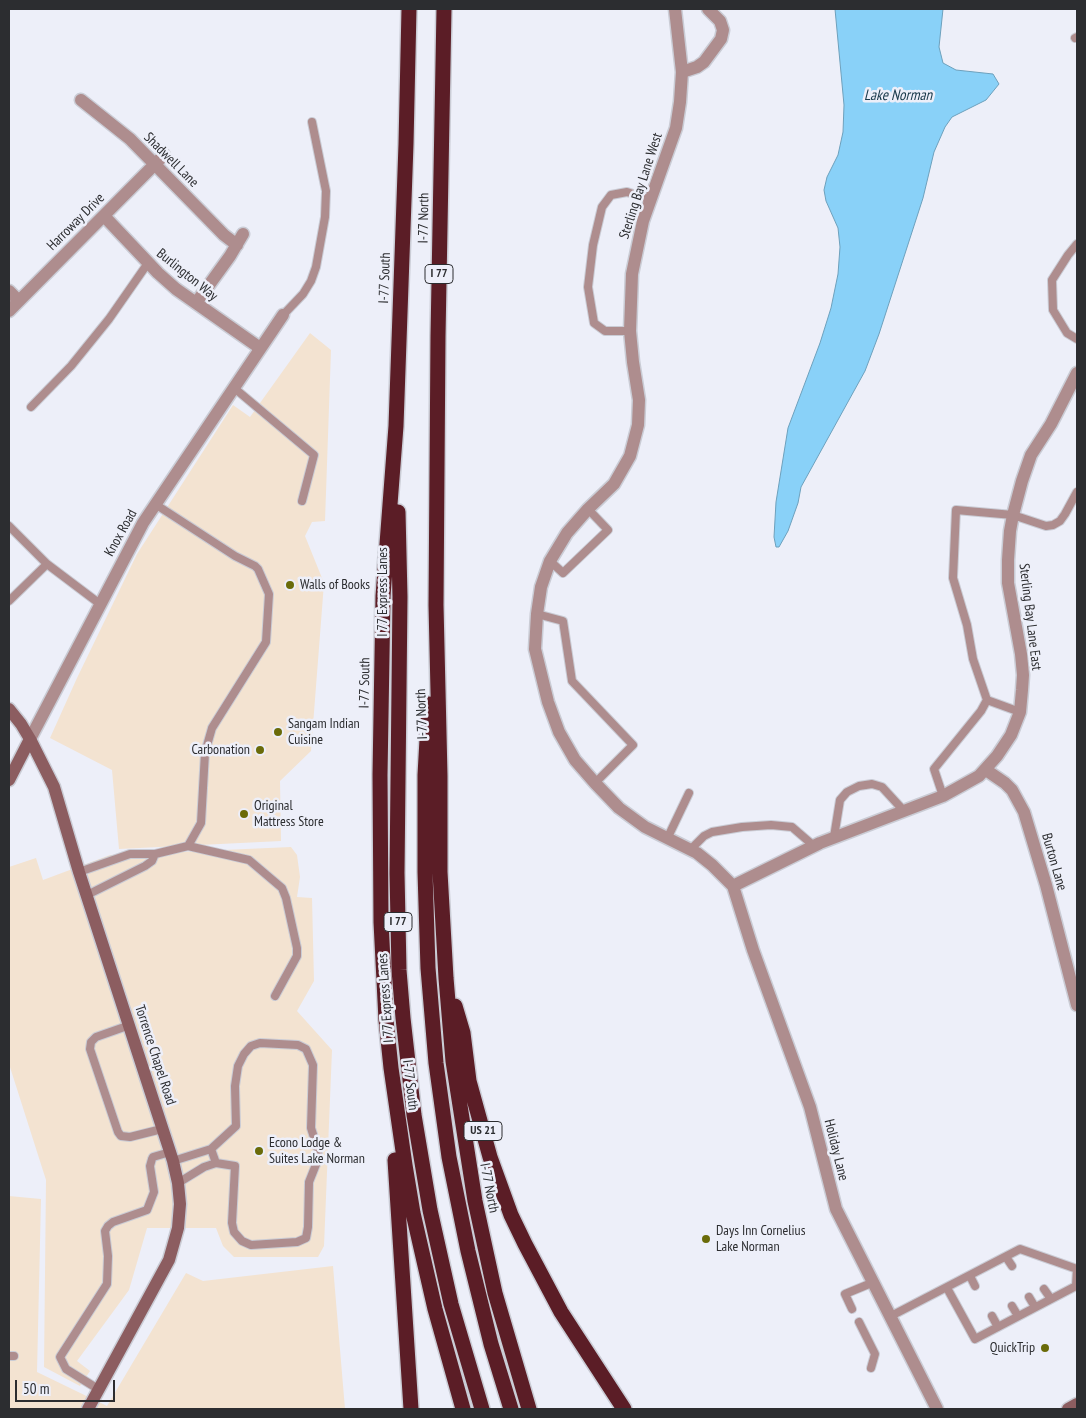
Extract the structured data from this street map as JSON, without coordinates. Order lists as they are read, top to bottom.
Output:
{
  "streets": {
    "highway": [
      "I-77 North",
      "I 77",
      "I-77 South",
      "I 77 Express Lanes",
      "US 21"
    ],
    "street": [
      "Shadwell Lane",
      "Sterling Bay Lane West",
      "Harroway Drive",
      "Burlington Way",
      "Knox Road",
      "Sterling Bay Lane East",
      "Burton Lane",
      "Torrence Chapel Road",
      "Holiday Lane"
    ]
  },
  "crossings": [
    ["Shadwell Lane", "Harroway Drive"],
    ["Shadwell Lane", "Burlington Way"],
    ["Sterling Bay Lane West", "Sterling Bay Lane East"],
    ["Sterling Bay Lane West", "Holiday Lane"],
    ["I-77 North", "I 77"],
    ["I-77 North", "US 21"],
    ["Harroway Drive", "Burlington Way"],
    ["Burlington Way", "Knox Road"],
    ["I-77 South", "I 77 Express Lanes"],
    ["Knox Road", "Torrence Chapel Road"],
    ["Sterling Bay Lane East", "Burton Lane"],
    ["Sterling Bay Lane East", "Holiday Lane"]
  ],
  "water": ["Lake Norman"],
  "places": [
    "Walls of Books",
    "Sangam Indian Cuisine",
    "Carbonation",
    "Original Mattress Store",
    "Econo Lodge & Suites Lake Norman",
    "Days Inn Cornelius Lake Norman",
    "QuickTrip"
  ],
  "scale_bar": "50 m"
}
